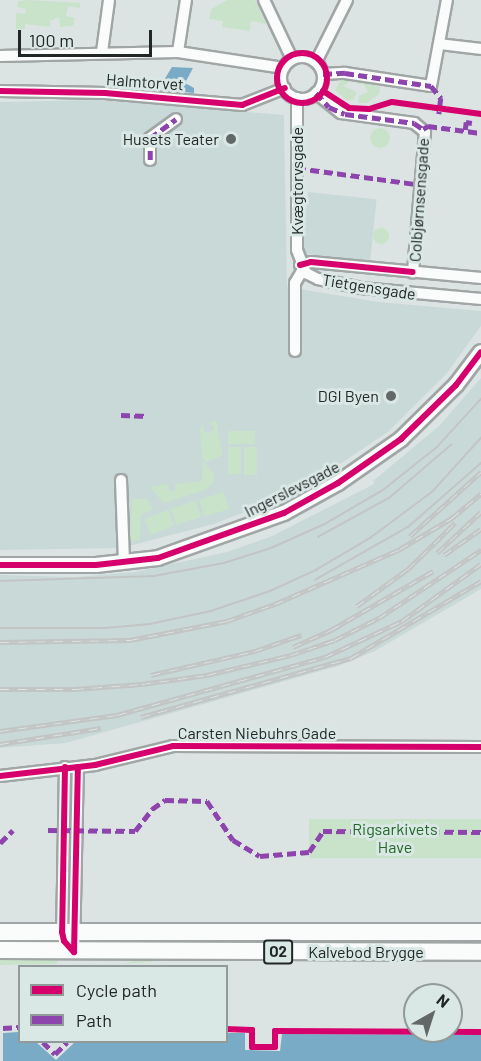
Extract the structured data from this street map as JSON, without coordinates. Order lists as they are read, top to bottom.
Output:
{
  "streets": {
    "main road": ["O2", "Kalvebod Brygge"],
    "street": [
      "Halmtorvet",
      "Kvægtorvsgade",
      "Colbjørnsensgade",
      "Tietgensgade",
      "Ingerslevsgade",
      "Carsten Niebuhrs Gade"
    ]
  },
  "crossings": [
    ["Halmtorvet", "Kvægtorvsgade"],
    ["Halmtorvet", "Colbjørnsensgade"],
    ["Kvægtorvsgade", "Colbjørnsensgade"],
    ["Kvægtorvsgade", "Tietgensgade"],
    ["Colbjørnsensgade", "Tietgensgade"]
  ],
  "parks": ["Rigsarkivets Have"],
  "places": ["Husets Teater", "DGI Byen"],
  "legend": ["Cycle path", "Path"],
  "scale_bar": "100 m",
  "north": "top right"
}
